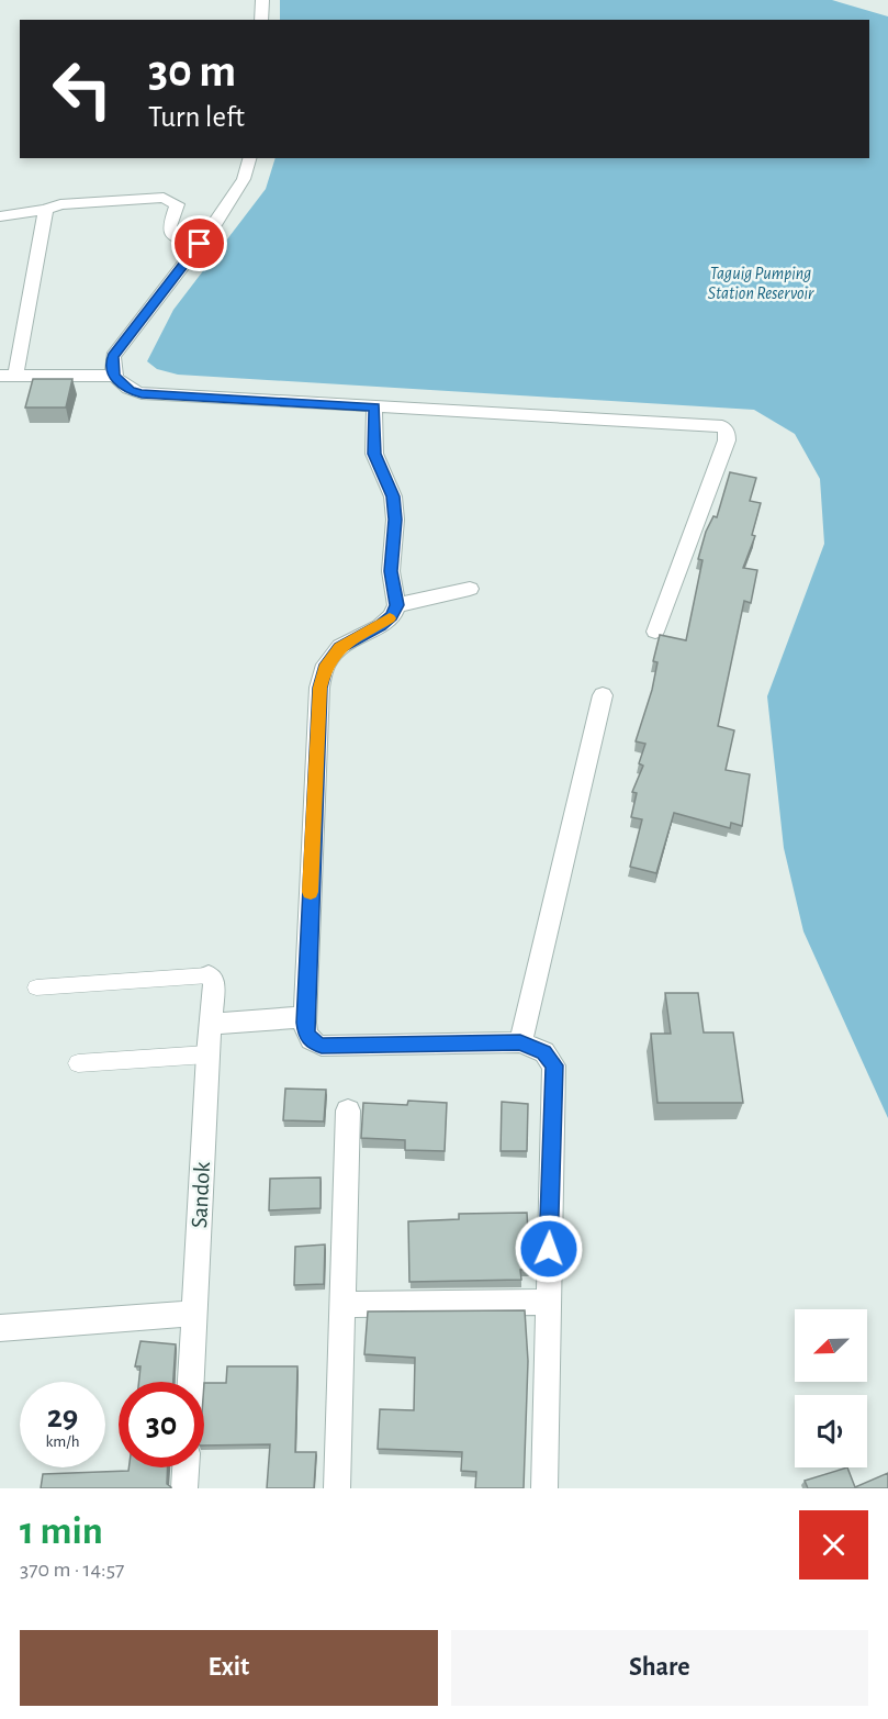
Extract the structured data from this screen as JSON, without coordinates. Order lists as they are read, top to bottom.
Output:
{
  "streets": {
    "street": ["Sandok"]
  },
  "water": ["Taguig Pumping Station Reservoir"],
  "north": "bottom left",
  "page": {
    "turn": ["30 m", "Turn left"],
    "speed": "29 km/h",
    "limit": "30",
    "heading": ["1 min", "370 m · 14:57"],
    "buttons": ["Exit", "Share"]
  }
}
